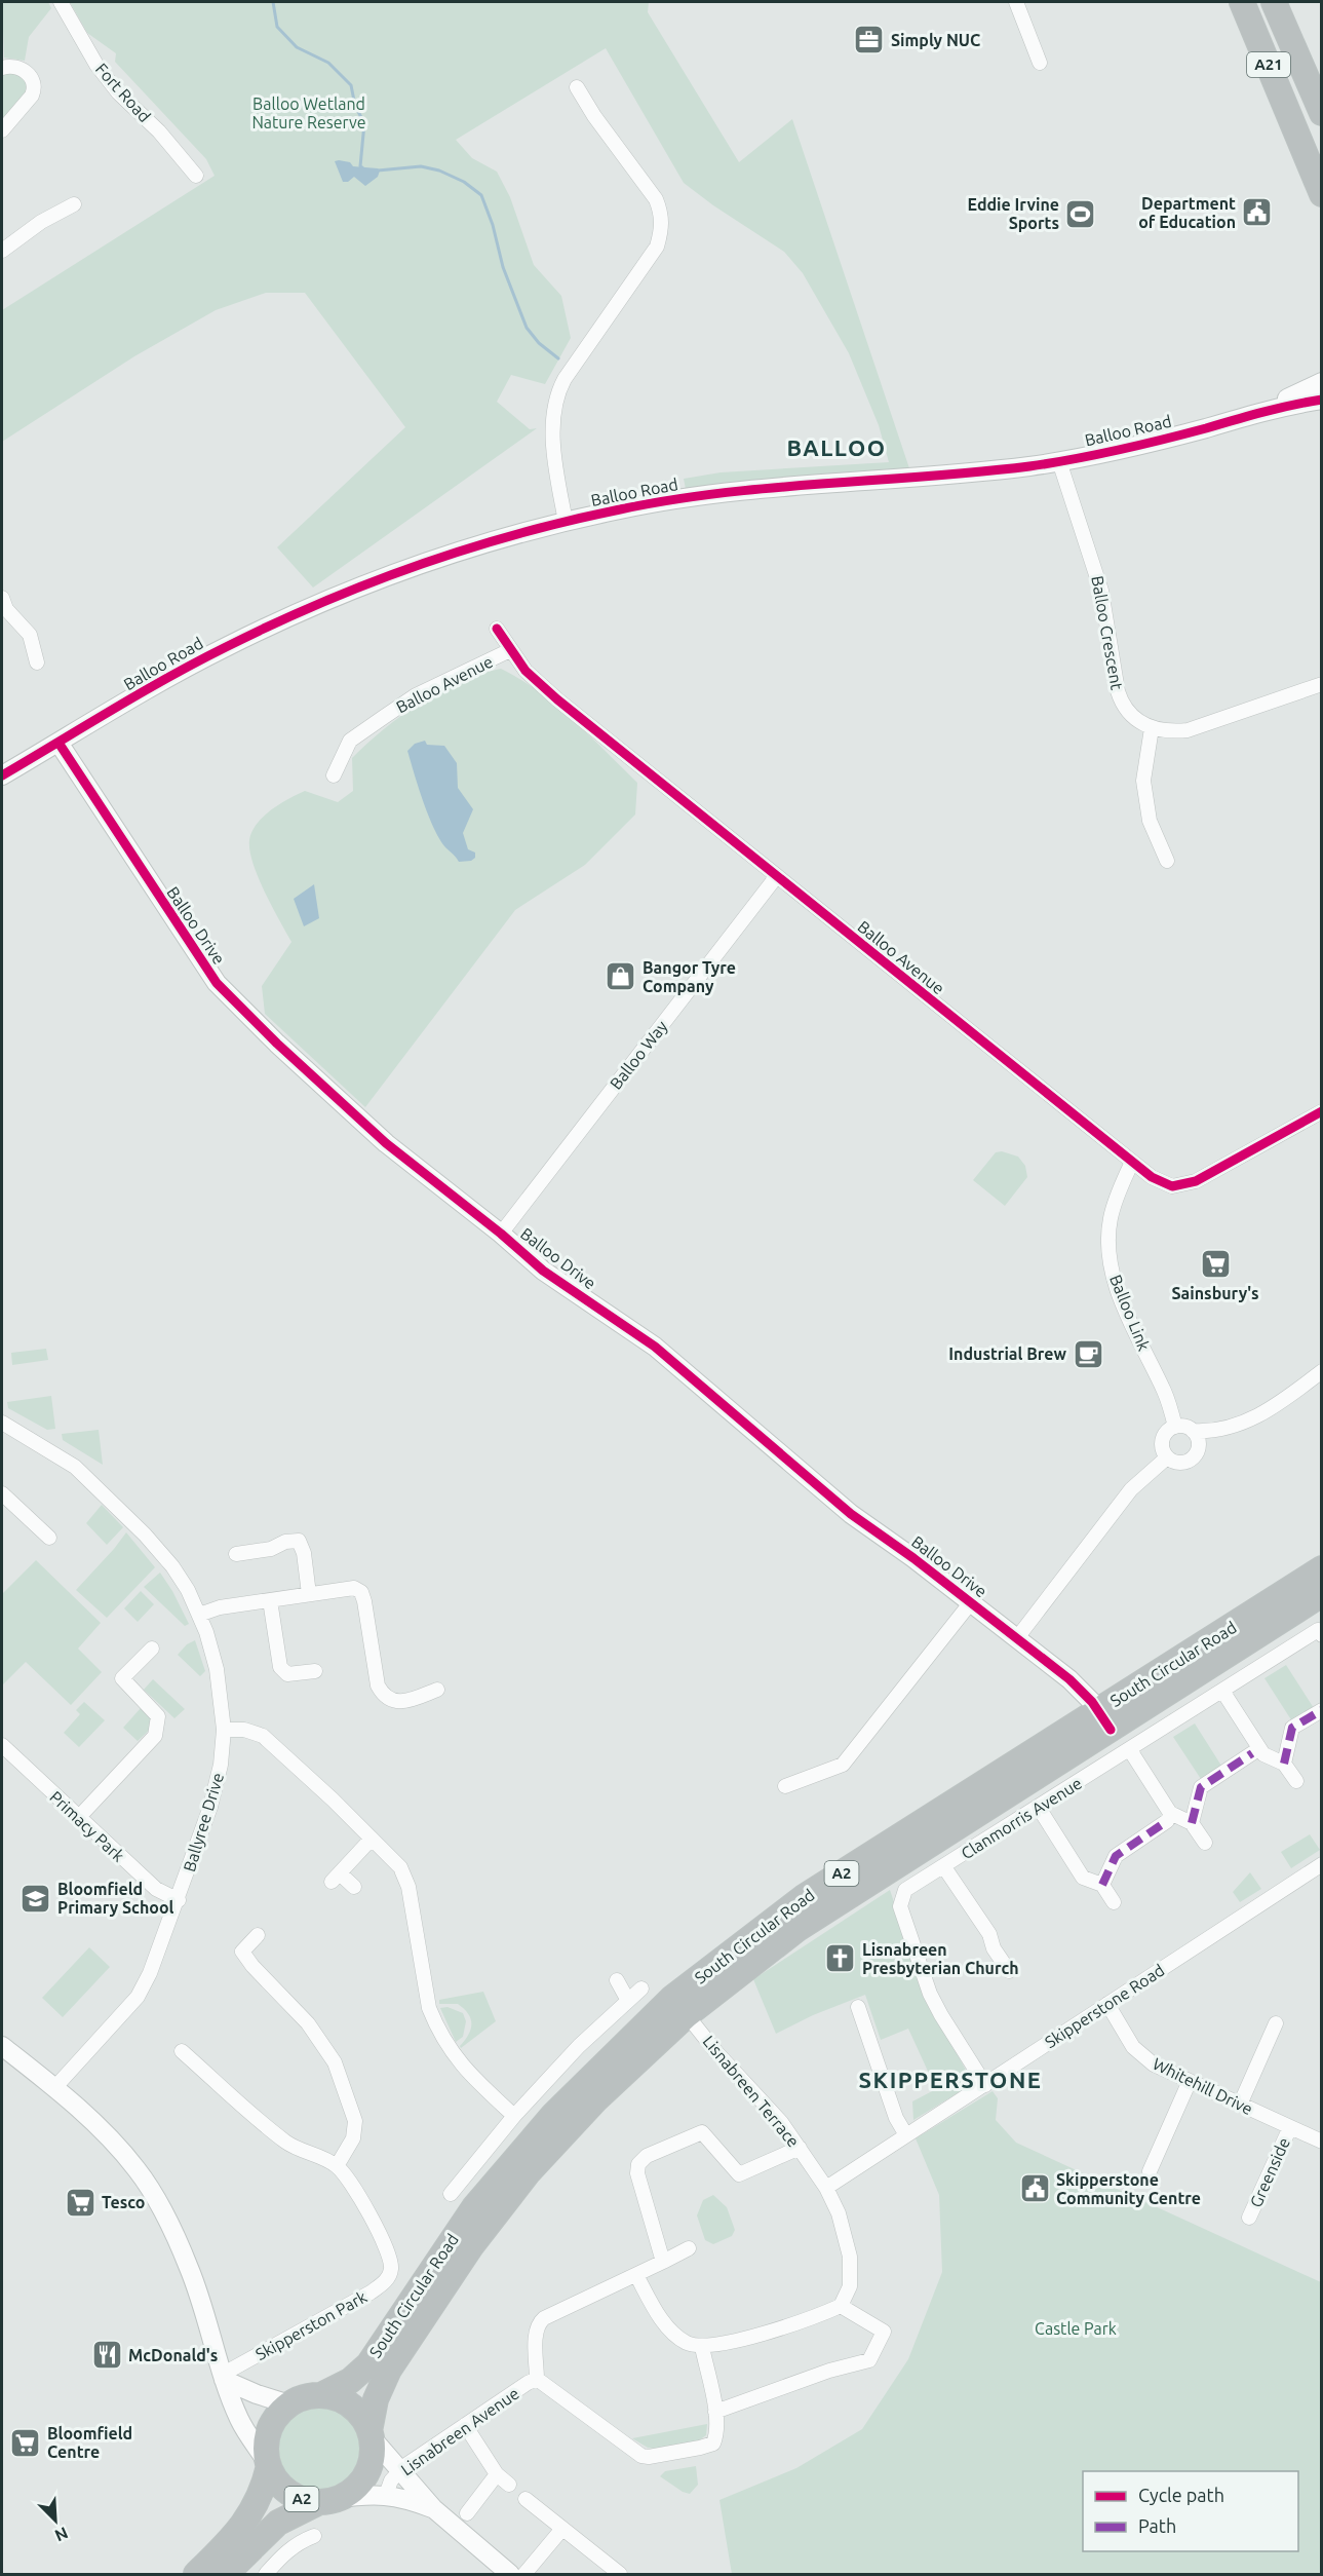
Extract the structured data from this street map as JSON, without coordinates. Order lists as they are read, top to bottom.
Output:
{
  "streets": {
    "highway": ["A21", "South Circular Road", "A2"],
    "street": [
      "Fort Road",
      "Balloo Road",
      "Balloo Crescent",
      "Balloo Avenue",
      "Balloo Drive",
      "Balloo Way",
      "Balloo Link",
      "Clanmorris Avenue",
      "Ballyree Drive",
      "Primacy Park",
      "Skipperstone Road",
      "Whitehill Drive",
      "Lisnabreen Terrace",
      "Greenside",
      "Skipperston Park",
      "Lisnabreen Avenue"
    ]
  },
  "crossings": [
    ["Balloo Road", "Balloo Crescent"],
    ["Balloo Road", "Balloo Drive"],
    ["Balloo Avenue", "Balloo Way"],
    ["Balloo Avenue", "Balloo Link"],
    ["Balloo Drive", "Balloo Way"],
    ["Balloo Drive", "South Circular Road"],
    ["South Circular Road", "A2"],
    ["South Circular Road", "Lisnabreen Terrace"],
    ["Clanmorris Avenue", "Skipperstone Road"],
    ["Ballyree Drive", "Primacy Park"],
    ["Skipperstone Road", "Whitehill Drive"],
    ["Skipperstone Road", "Lisnabreen Terrace"],
    ["Whitehill Drive", "Greenside"]
  ],
  "districts": ["BALLOO", "SKIPPERSTONE"],
  "parks": ["Balloo Wetland Nature Reserve", "Castle Park"],
  "places": {
    "office": ["Simply NUC"],
    "public building": ["Department of Education", "Skipperstone Community Centre"],
    "sports": ["Eddie Irvine Sports"],
    "shop": ["Bangor Tyre Company"],
    "supermarket": ["Sainsbury's", "Tesco", "Bloomfield Centre"],
    "cafe": ["Industrial Brew"],
    "school or university": ["Bloomfield Primary School"],
    "church": ["Lisnabreen Presbyterian Church"],
    "restaurant": ["McDonald's"]
  },
  "legend": ["Cycle path", "Path"],
  "north": "bottom right"
}
